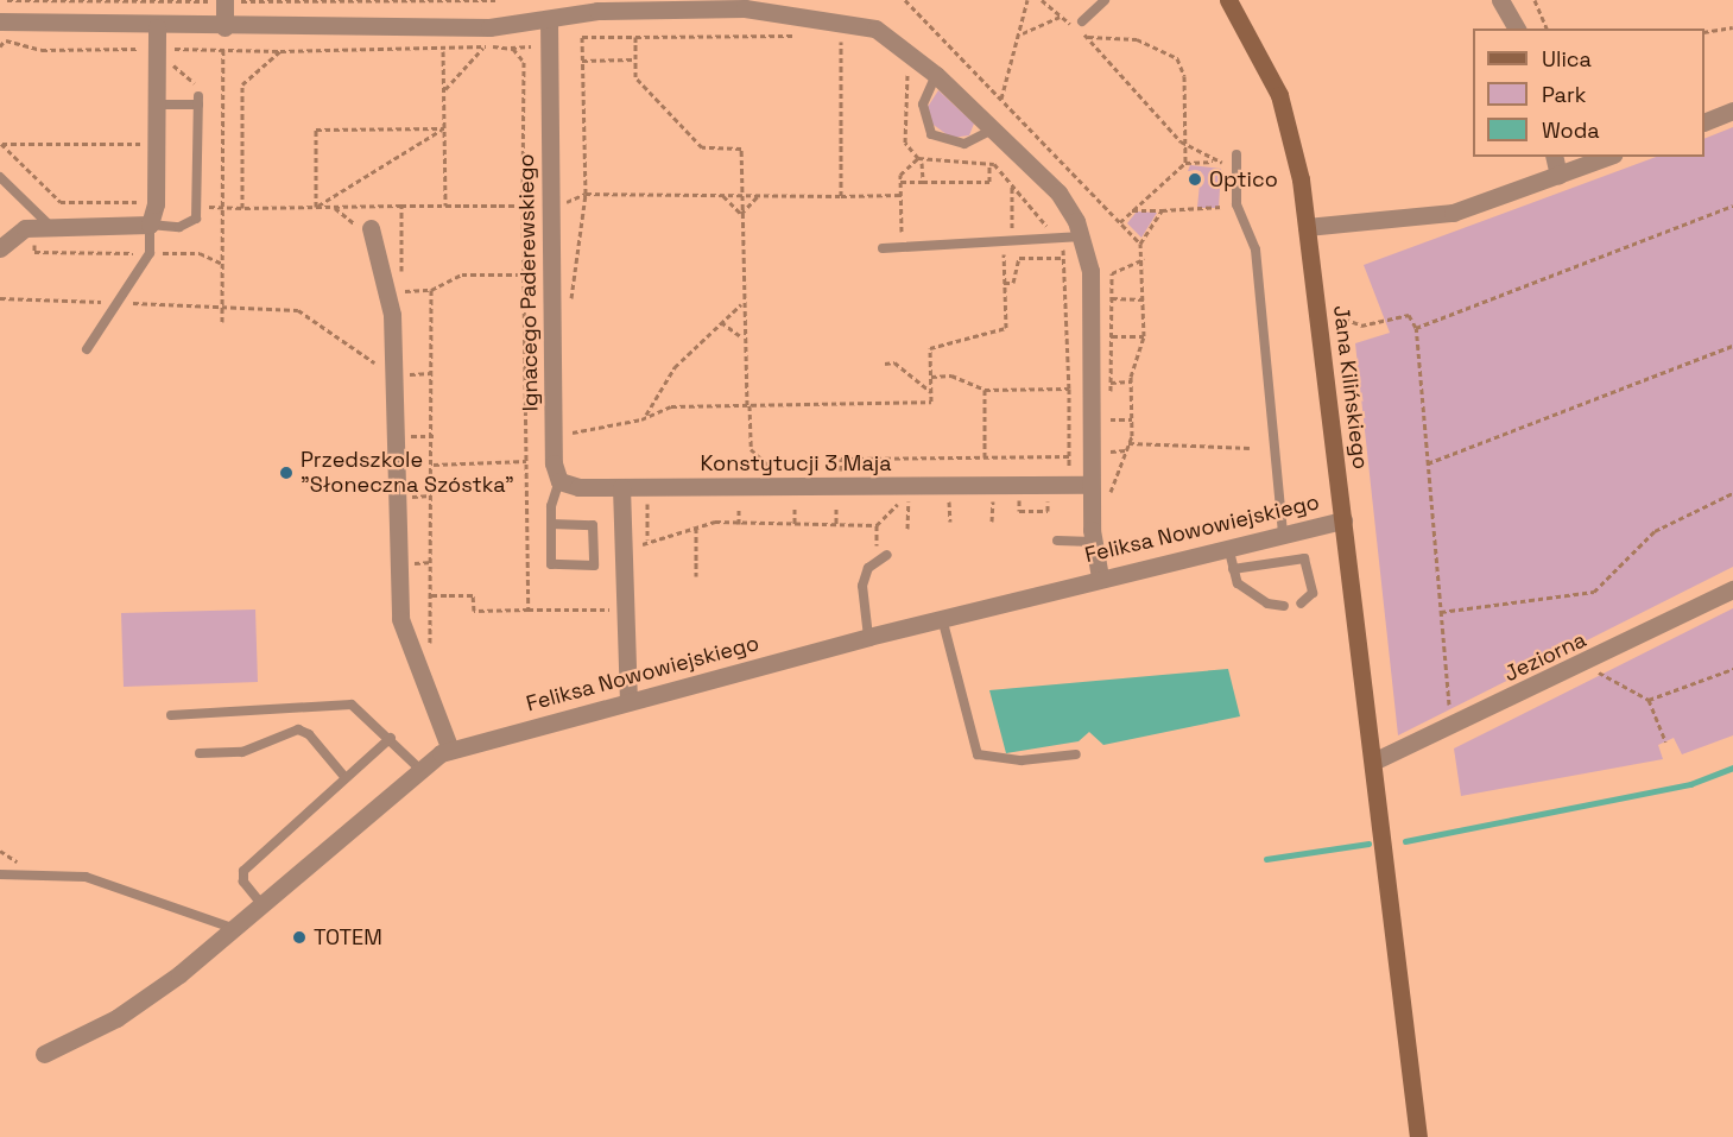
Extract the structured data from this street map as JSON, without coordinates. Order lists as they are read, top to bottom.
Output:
{
  "streets": {
    "main road": ["Jana Kilińskiego"],
    "street": [
      "Ignacego Paderewskiego",
      "Konstytucji 3 Maja",
      "Feliksa Nowowiejskiego",
      "Jeziorna"
    ]
  },
  "crossings": [
    ["Jana Kilińskiego", "Feliksa Nowowiejskiego"],
    ["Jana Kilińskiego", "Jeziorna"]
  ],
  "places": ["Optico", "Przedszkole \"Słoneczna Szóstka\"", "TOTEM"],
  "legend": ["Ulica", "Park", "Woda"]
}
